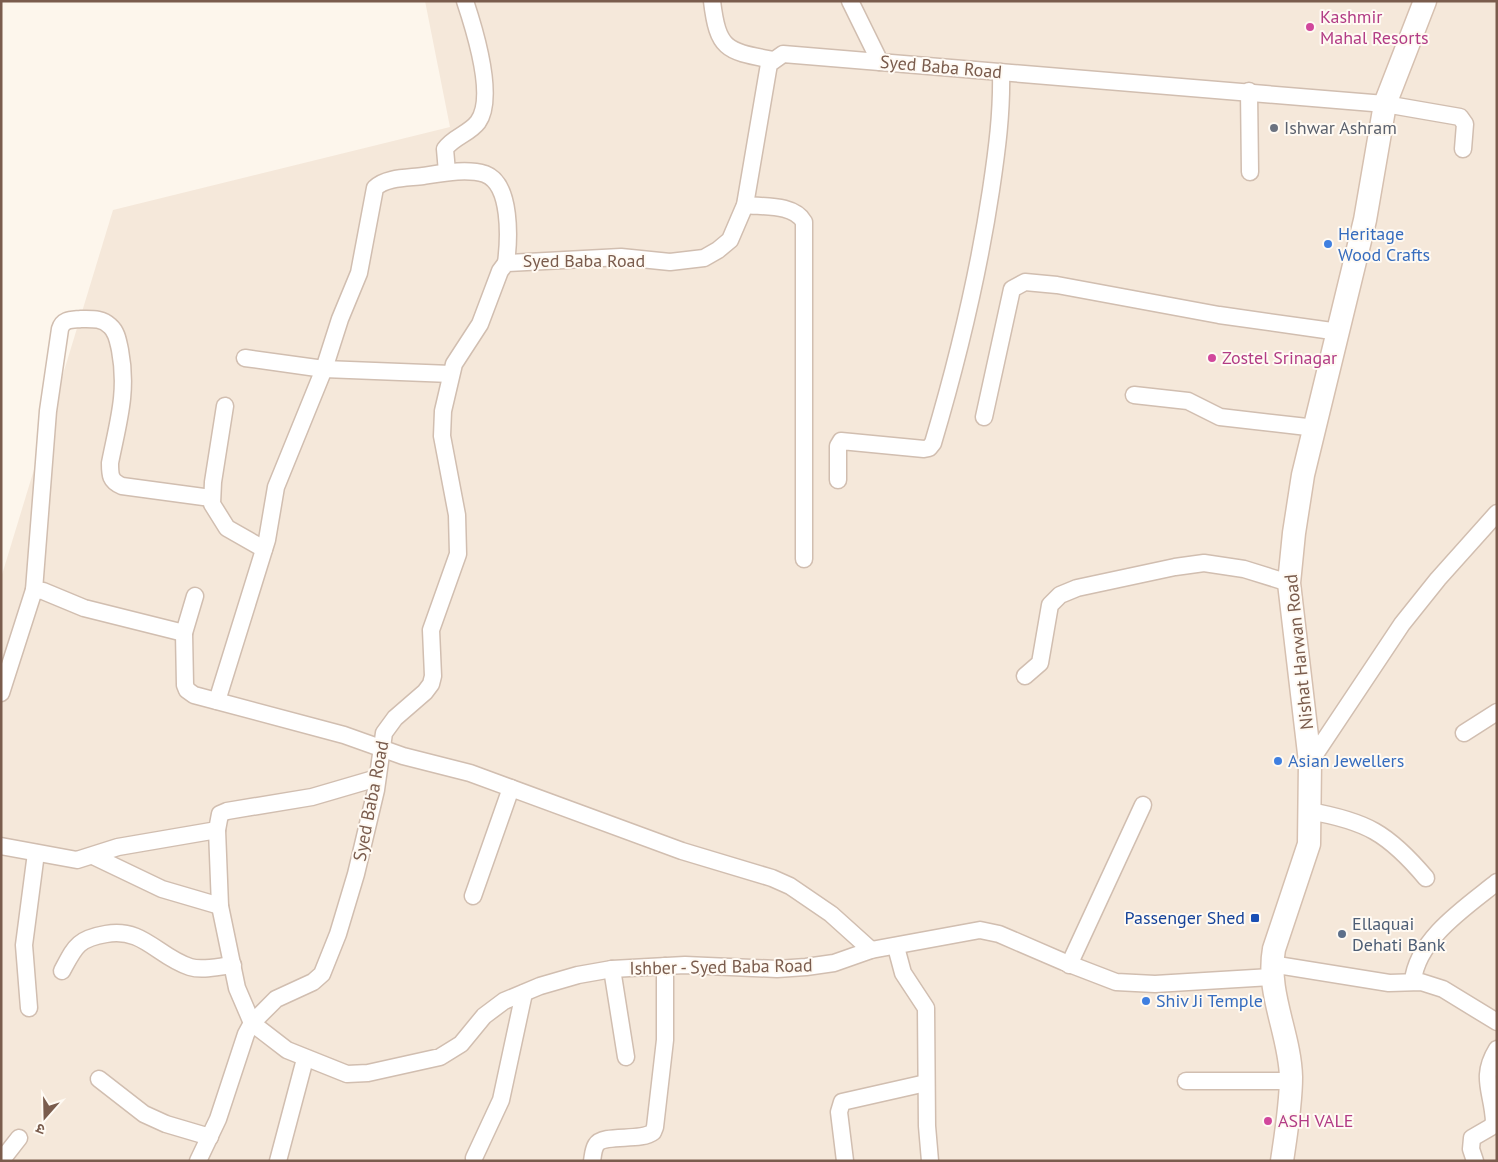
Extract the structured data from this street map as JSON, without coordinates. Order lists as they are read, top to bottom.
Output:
{
  "streets": {
    "main road": ["Nishat Harwan Road"],
    "street": ["Syed Baba Road", "Ishber - Syed Baba Road"]
  },
  "crossings": [
    ["Syed Baba Road", "Nishat Harwan Road"],
    ["Syed Baba Road", "Ishber - Syed Baba Road"],
    ["Nishat Harwan Road", "Ishber - Syed Baba Road"]
  ],
  "places": {
    "other": [
      "Kashmir Mahal Resorts",
      "Ishwar Ashram",
      "Heritage Wood Crafts",
      "Zostel Srinagar",
      "Asian Jewellers",
      "Ellaquai Dehati Bank",
      "Shiv Ji Temple",
      "ASH VALE"
    ],
    "transit": ["Passenger Shed"]
  },
  "north": "bottom"
}
